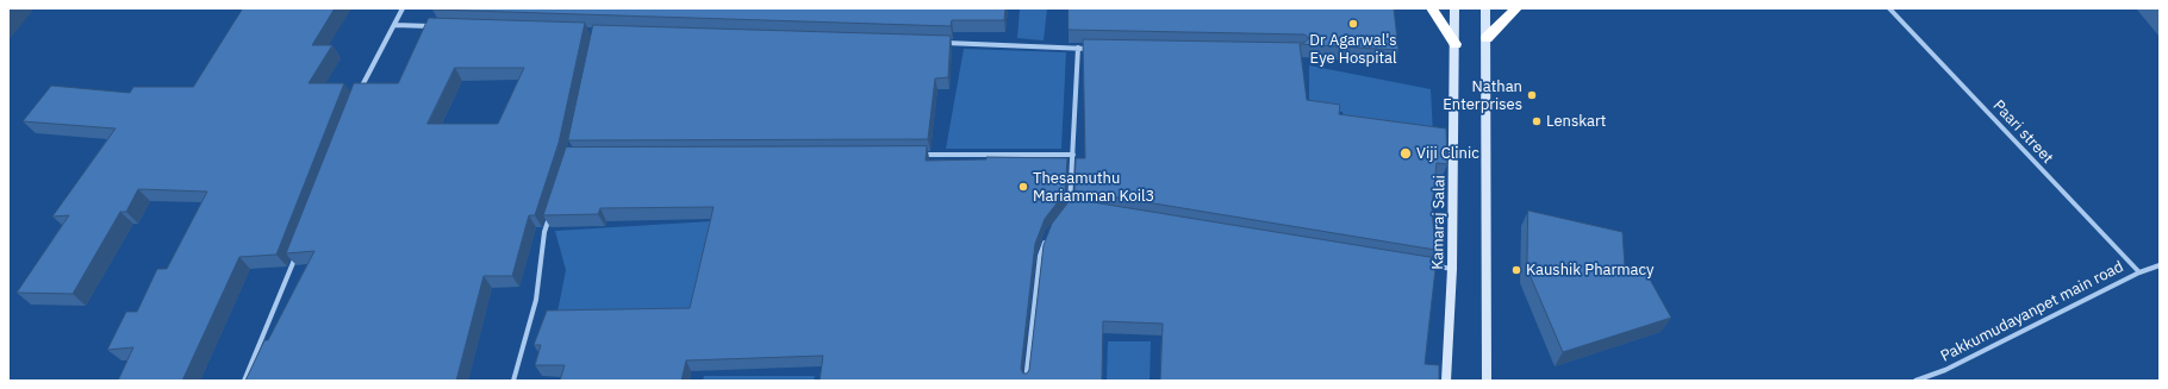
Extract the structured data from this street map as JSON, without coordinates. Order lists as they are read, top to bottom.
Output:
{
  "streets": {
    "main road": ["Kamaraj Salai"],
    "street": ["Paari street", "Pakkumudayanpet main road"]
  },
  "crossings": [
    ["Paari street", "Pakkumudayanpet main road"]
  ],
  "places": [
    "Dr Agarwal's Eye Hospital",
    "Nathan Enterprises",
    "Lenskart",
    "Viji Clinic",
    "Thesamuthu Mariamman Koil3",
    "Kaushik Pharmacy"
  ]
}
